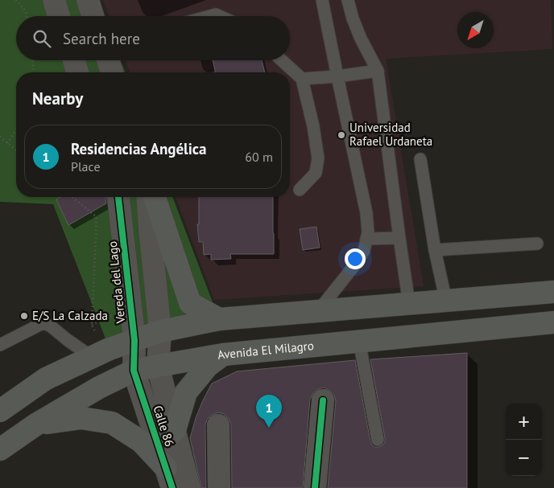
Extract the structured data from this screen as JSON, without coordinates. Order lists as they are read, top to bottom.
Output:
{
  "streets": {
    "main road": ["Avenida El Milagro"],
    "street": ["Vereda del Lago", "Calle 86"]
  },
  "crossings": [
    ["Vereda del Lago", "Avenida El Milagro"],
    ["Vereda del Lago", "Calle 86"],
    ["Avenida El Milagro", "Calle 86"]
  ],
  "places": ["Universidad Rafael Urdaneta", "E/S La Calzada"],
  "north": "bottom left",
  "page": {
    "search": "Search here",
    "heading": "Nearby",
    "list": [
      {
        "mark": "1",
        "name": "Residencias Angélica",
        "note": "Place",
        "value": "60 m"
      }
    ],
    "pins": "1",
    "map_buttons": ["+", "−"]
  }
}
